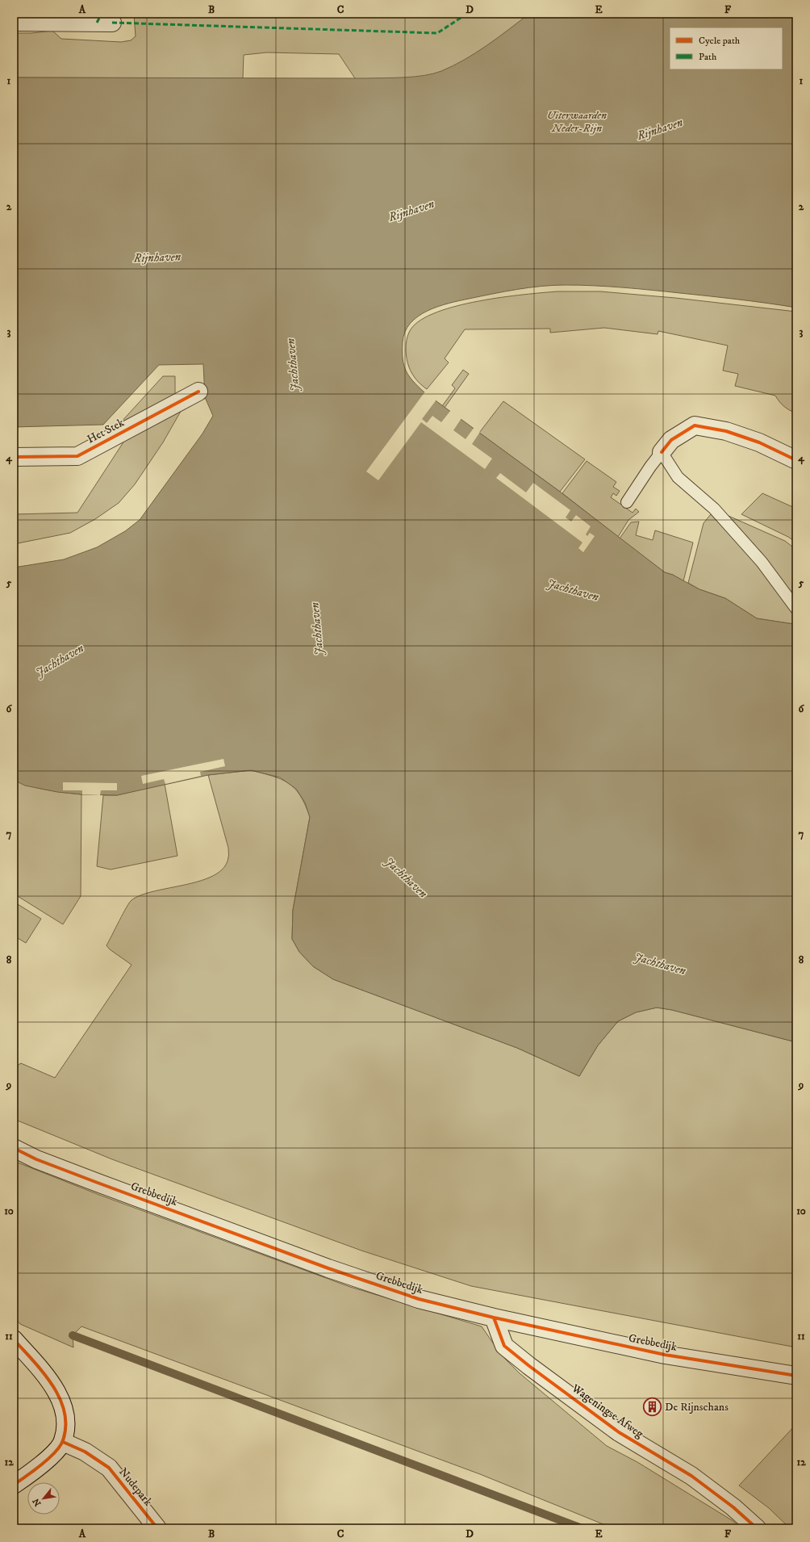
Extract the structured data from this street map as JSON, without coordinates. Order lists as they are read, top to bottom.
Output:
{
  "streets": {
    "street": [
      "Het Stek",
      "Grebbedijk",
      "Wageningse Afweg",
      "Nudepark"
    ]
  },
  "crossings": [
    ["Grebbedijk", "Wageningse Afweg"]
  ],
  "water": ["Rijnhaven", "Jachthaven"],
  "parks": ["Uiterwaarden Neder-Rijn"],
  "places": {
    "building": ["De Rijnschans"]
  },
  "legend": ["Cycle path", "Path"],
  "north": "bottom left",
  "grid": {
    "columns": [
      "A",
      "B",
      "C",
      "D",
      "E",
      "F"
    ],
    "rows": [
      "1",
      "2",
      "3",
      "4",
      "5",
      "6",
      "7",
      "8",
      "9",
      "10",
      "11",
      "12"
    ]
  }
}
